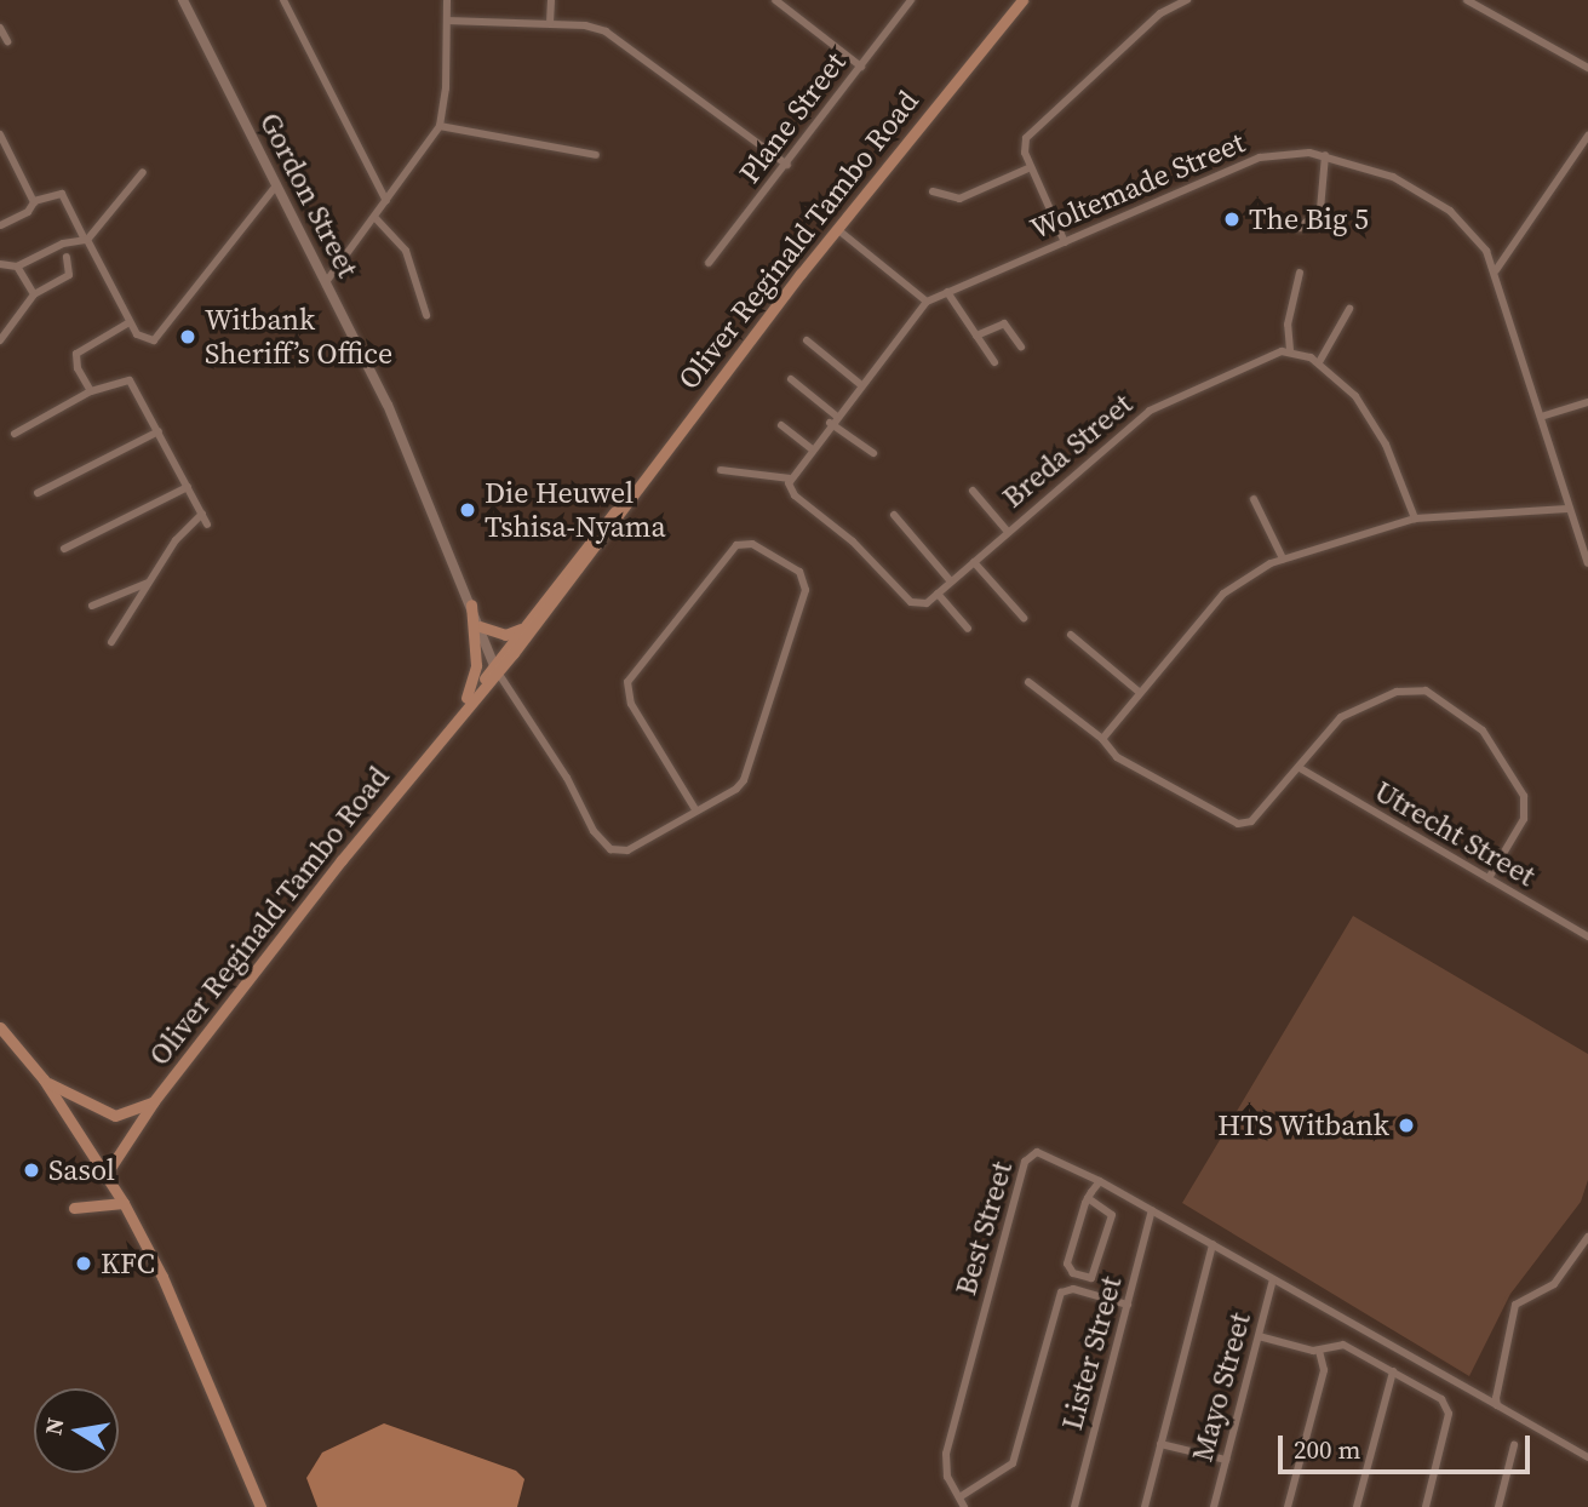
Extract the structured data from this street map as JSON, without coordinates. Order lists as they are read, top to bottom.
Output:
{
  "streets": {
    "main road": ["Oliver Reginald Tambo Road"],
    "street": [
      "Plane Street",
      "Woltemade Street",
      "Gordon Street",
      "Breda Street",
      "Utrecht Street",
      "Best Street",
      "Lister Street",
      "Mayo Street"
    ]
  },
  "crossings": [
    ["Gordon Street", "Oliver Reginald Tambo Road"],
    ["Best Street", "Lister Street"],
    ["Best Street", "Mayo Street"]
  ],
  "places": [
    "The Big 5",
    "Witbank Sheriff’s Office",
    "Die Heuwel Tshisa-Nyama",
    "HTS Witbank",
    "Sasol",
    "KFC"
  ],
  "scale_bar": "200 m",
  "north": "left"
}
